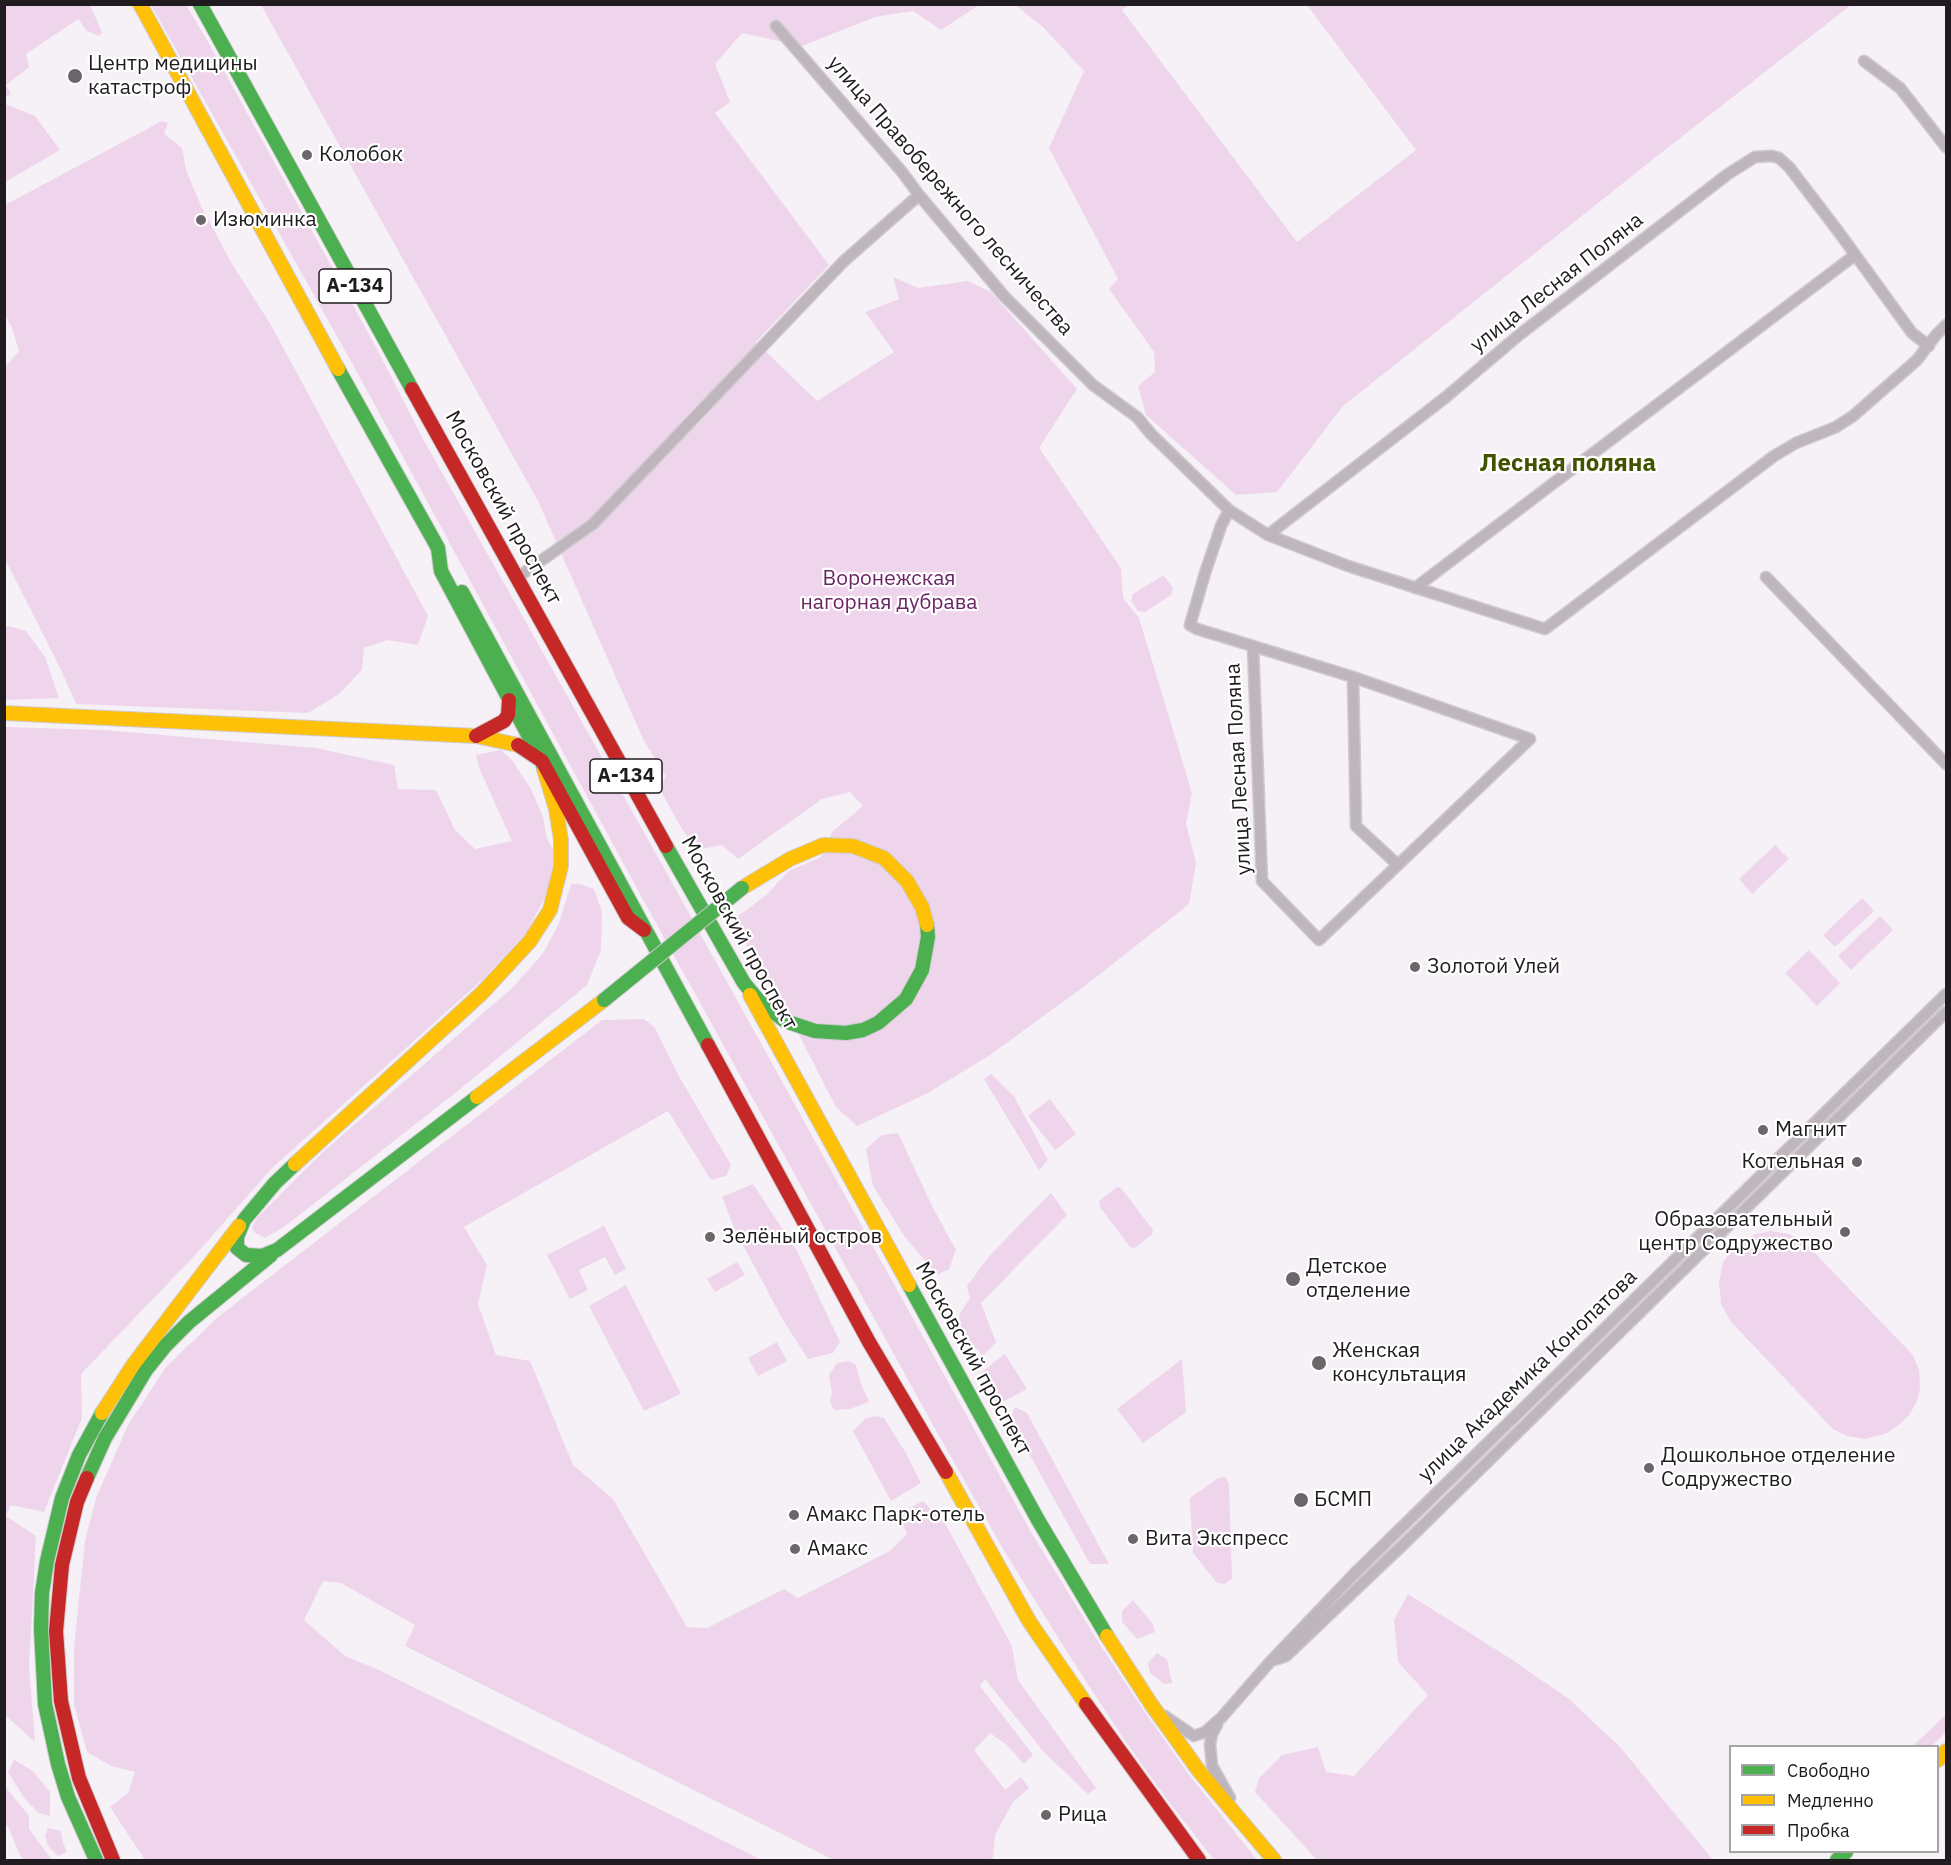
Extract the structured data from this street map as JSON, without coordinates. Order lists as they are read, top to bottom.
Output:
{
  "streets": {
    "main road": ["А-134", "Московский проспект"],
    "street": ["улица Правобережного лесничества", "улица Лесная Поляна", "улица Академика Конопатова"]
  },
  "crossings": [
    ["улица Правобережного лесничества", "улица Лесная Поляна"]
  ],
  "districts": ["Лесная поляна"],
  "parks": ["Воронежская нагорная дубрава"],
  "places": [
    "Центр медицины катастроф",
    "Колобок",
    "Изюминка",
    "Золотой Улей",
    "Магнит",
    "Котельная",
    "Образовательный центр Содружество",
    "Зелёный остров",
    "Детское отделение",
    "Женская консультация",
    "Дошкольное отделение Содружество",
    "БСМП",
    "Амакс Парк-отель",
    "Вита Экспресс",
    "Амакс",
    "Рица"
  ],
  "legend": ["Свободно", "Медленно", "Пробка"]
}
